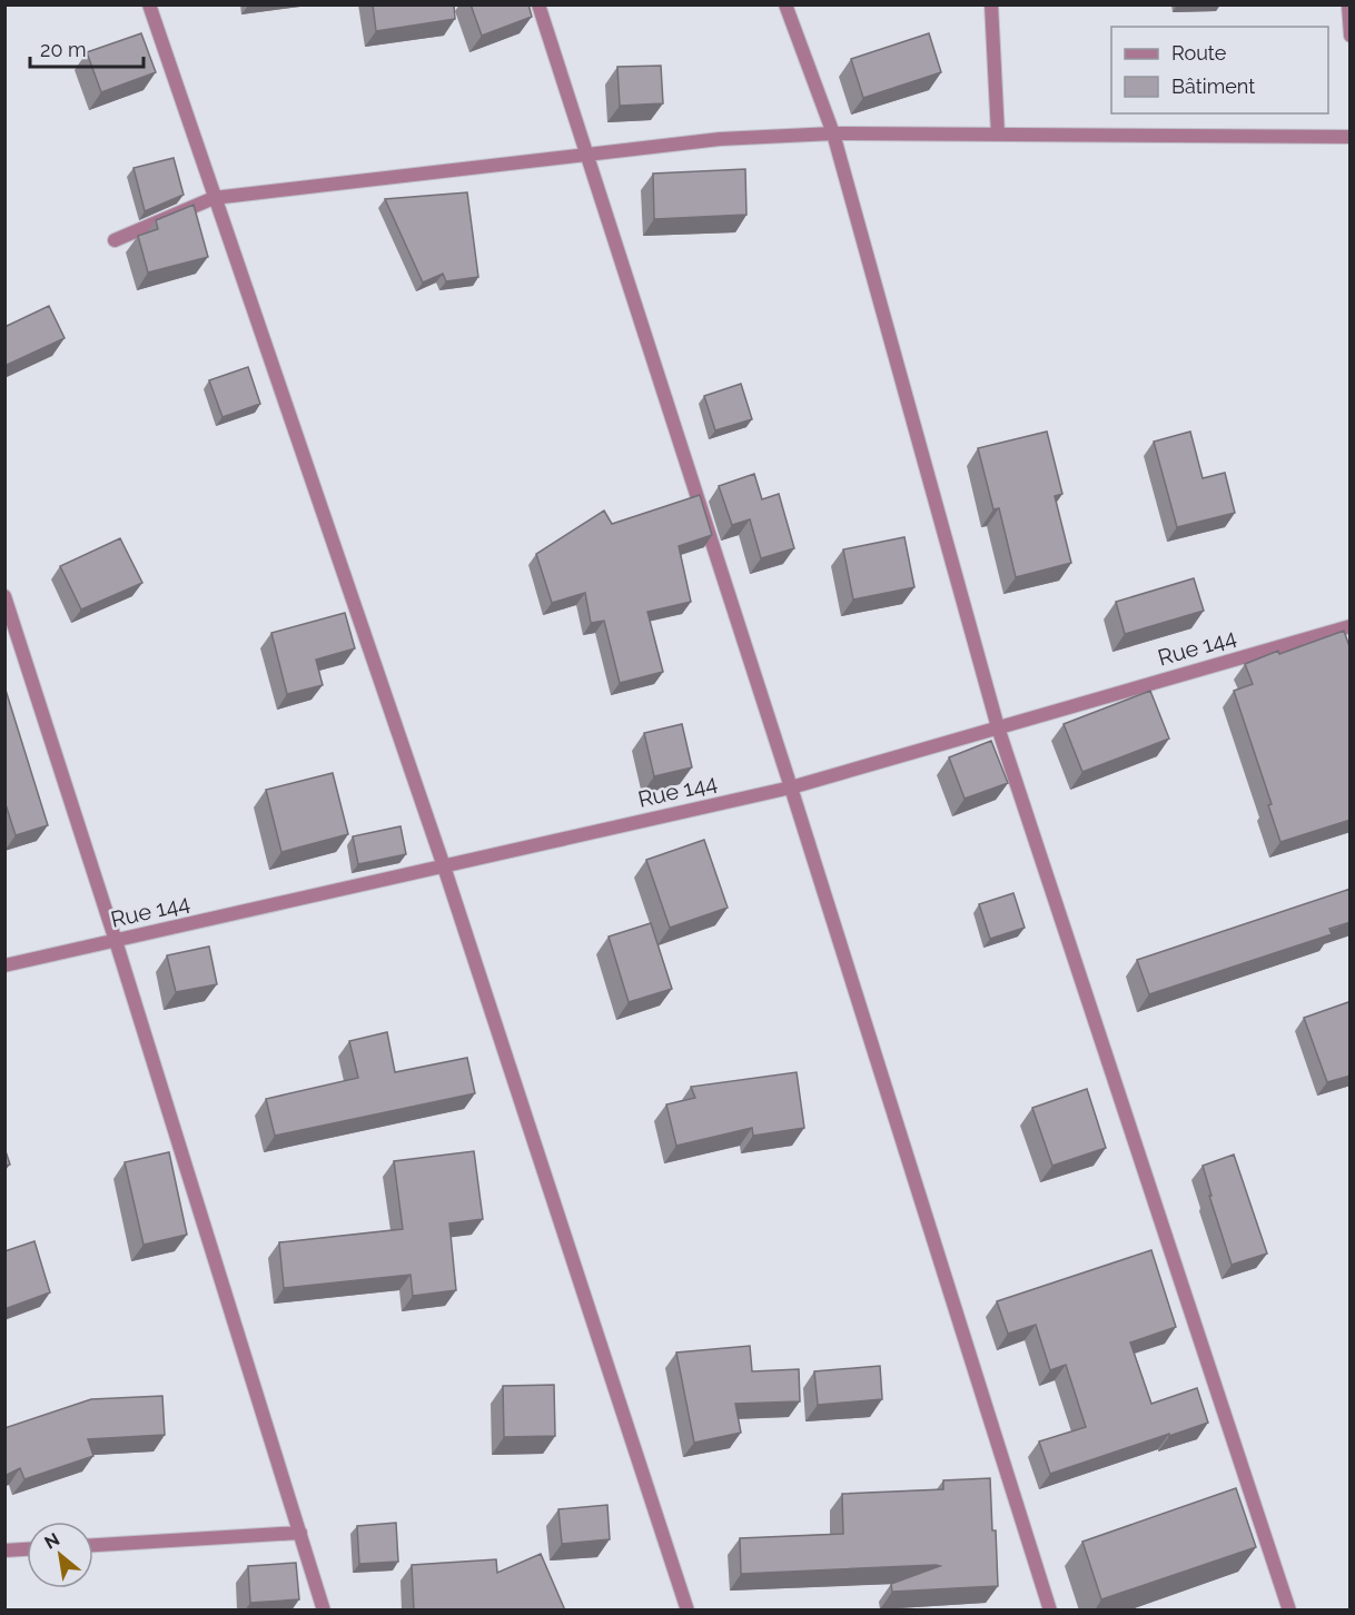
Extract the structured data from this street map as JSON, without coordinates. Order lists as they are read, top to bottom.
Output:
{
  "streets": {
    "street": ["Rue 144"]
  },
  "legend": ["Route", "Bâtiment"],
  "scale_bar": "20 m",
  "north": "top left"
}
